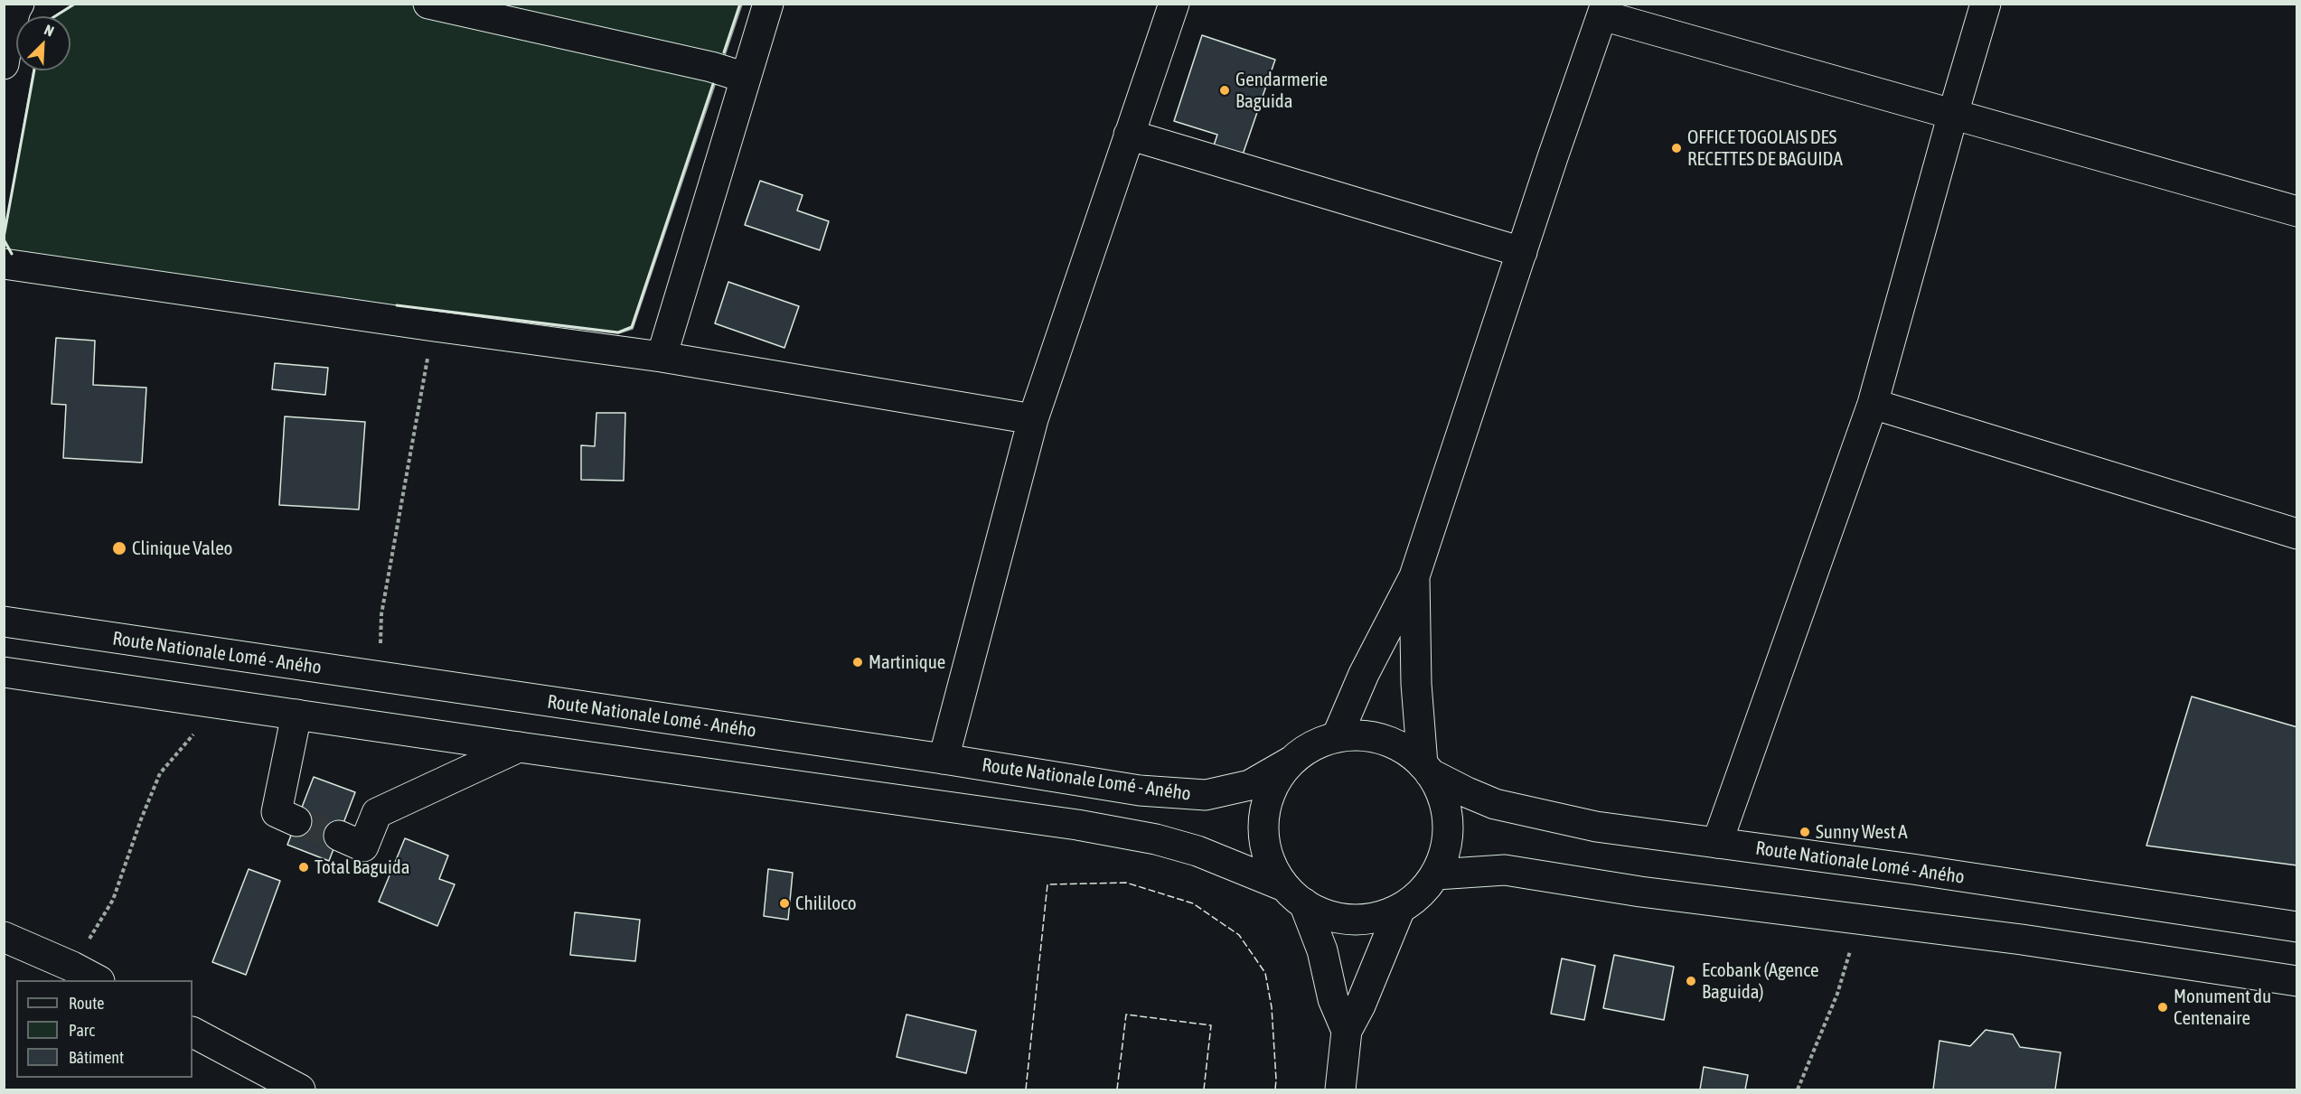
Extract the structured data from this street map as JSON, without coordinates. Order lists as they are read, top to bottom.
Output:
{
  "streets": {
    "main road": ["Route Nationale Lomé - Aného"]
  },
  "places": [
    "Gendarmerie Baguida",
    "OFFICE TOGOLAIS DES RECETTES DE BAGUIDA",
    "Clinique Valeo",
    "Martinique",
    "Sunny West A",
    "Total Baguida",
    "Chililoco",
    "Ecobank (Agence Baguida)",
    "Monument du Centenaire"
  ],
  "legend": ["Route", "Parc", "Bâtiment"],
  "north": "top right"
}
